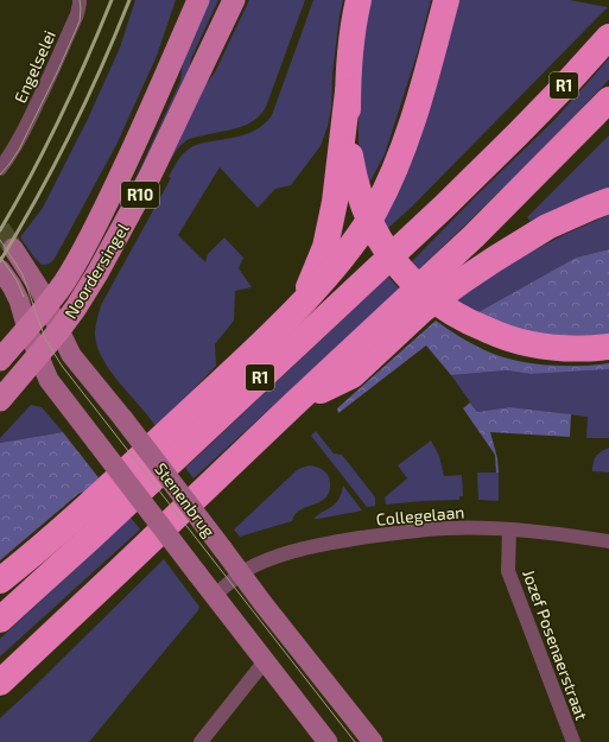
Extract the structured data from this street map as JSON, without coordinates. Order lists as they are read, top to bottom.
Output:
{
  "streets": {
    "highway": ["R1"],
    "main road": ["R10", "Noordersingel", "Stenenbrug"],
    "street": ["Engelselei", "Collegelaan", "Jozef Posenaerstraat"]
  },
  "crossings": [
    ["Noordersingel", "Stenenbrug"],
    ["Stenenbrug", "Collegelaan"],
    ["Collegelaan", "Jozef Posenaerstraat"]
  ]
}
